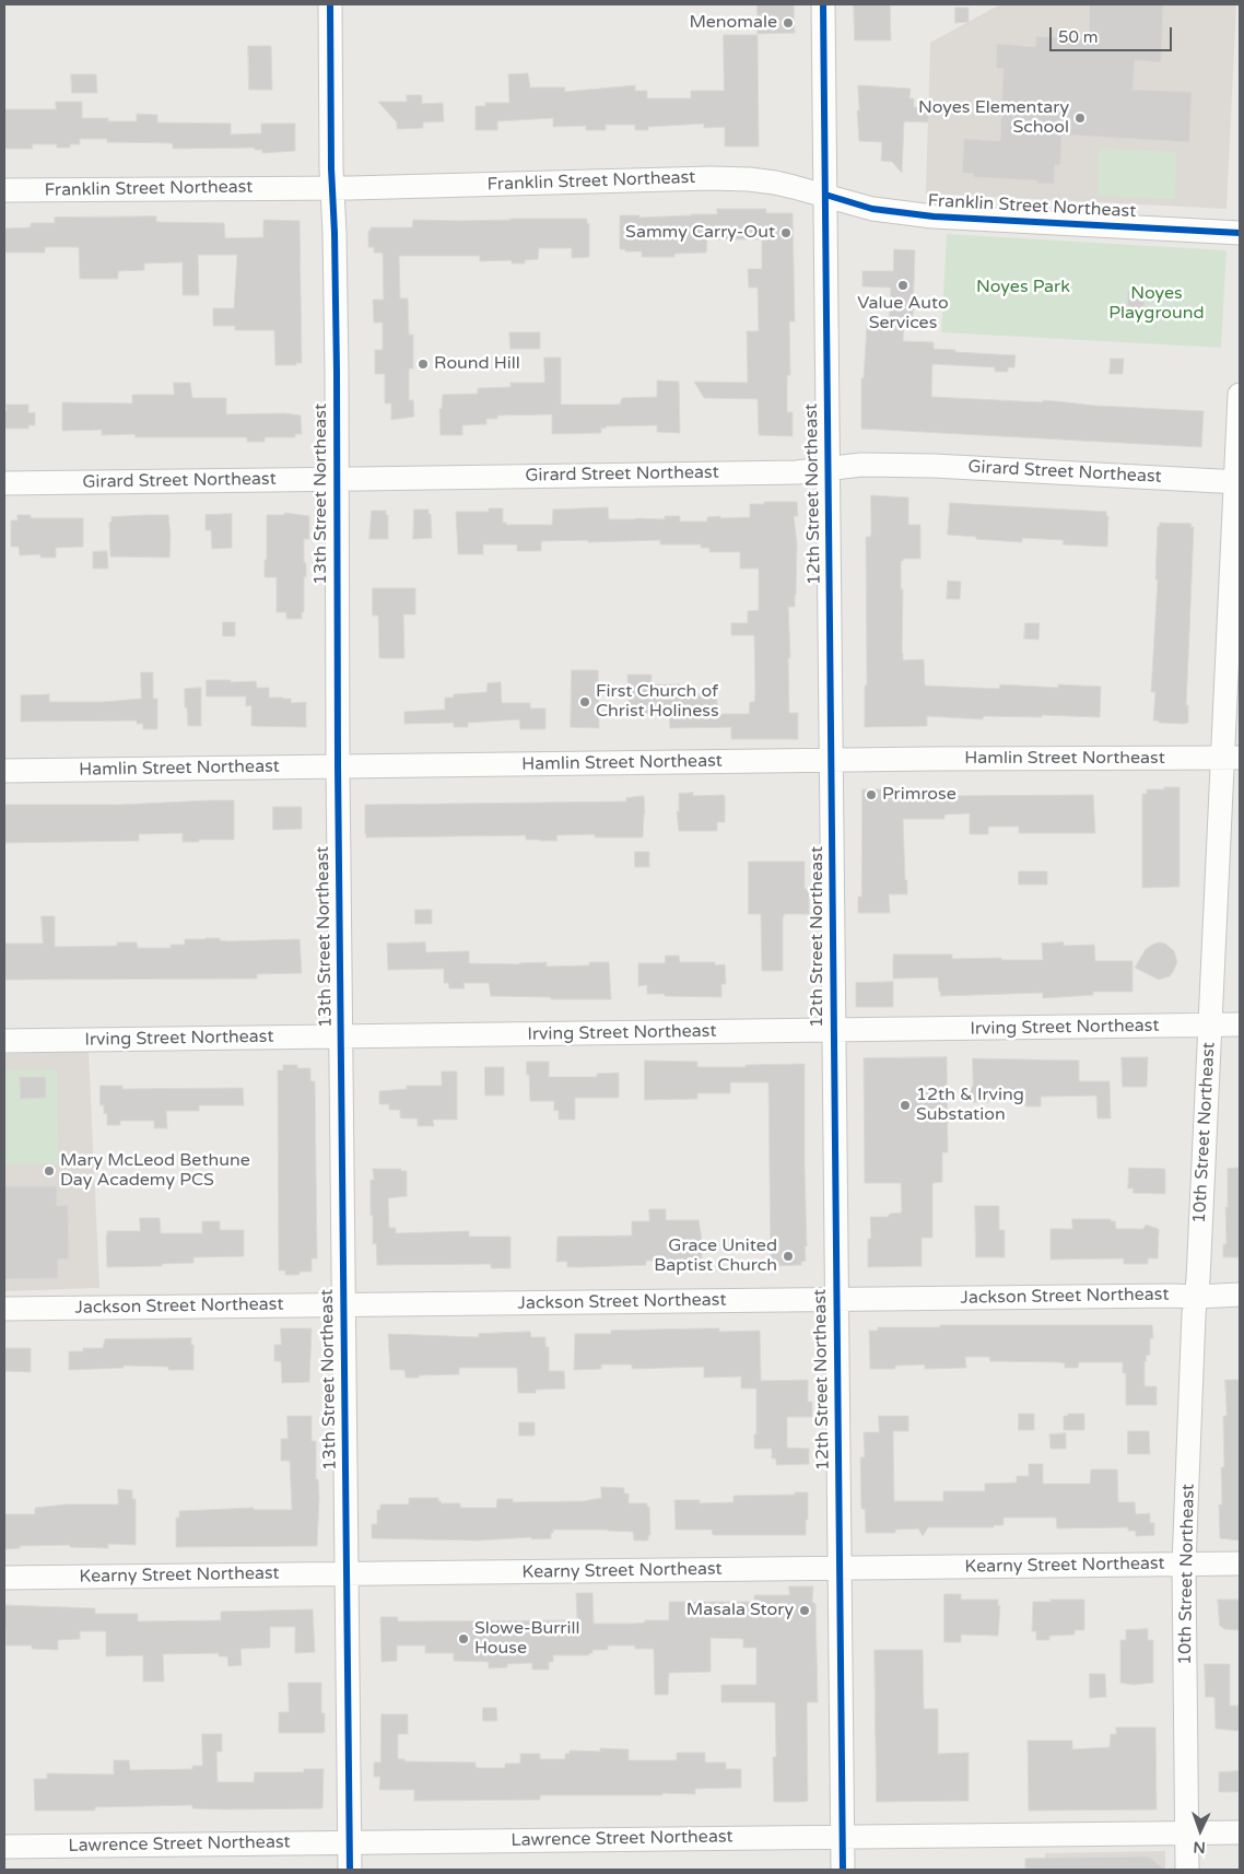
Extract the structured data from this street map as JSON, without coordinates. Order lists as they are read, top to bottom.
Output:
{
  "streets": {
    "street": [
      "Franklin Street Northeast",
      "Girard Street Northeast",
      "13th Street Northeast",
      "12th Street Northeast",
      "Hamlin Street Northeast",
      "Irving Street Northeast",
      "10th Street Northeast",
      "Jackson Street Northeast",
      "Kearny Street Northeast",
      "Lawrence Street Northeast"
    ]
  },
  "crossings": [
    ["Franklin Street Northeast", "13th Street Northeast"],
    ["Franklin Street Northeast", "12th Street Northeast"],
    ["Girard Street Northeast", "13th Street Northeast"],
    ["Girard Street Northeast", "12th Street Northeast"],
    ["Girard Street Northeast", "10th Street Northeast"],
    ["13th Street Northeast", "Hamlin Street Northeast"],
    ["13th Street Northeast", "Irving Street Northeast"],
    ["13th Street Northeast", "Jackson Street Northeast"],
    ["13th Street Northeast", "Kearny Street Northeast"],
    ["13th Street Northeast", "Lawrence Street Northeast"],
    ["12th Street Northeast", "Hamlin Street Northeast"],
    ["12th Street Northeast", "Irving Street Northeast"],
    ["12th Street Northeast", "Jackson Street Northeast"],
    ["12th Street Northeast", "Kearny Street Northeast"],
    ["12th Street Northeast", "Lawrence Street Northeast"],
    ["Hamlin Street Northeast", "10th Street Northeast"],
    ["Irving Street Northeast", "10th Street Northeast"],
    ["10th Street Northeast", "Jackson Street Northeast"],
    ["10th Street Northeast", "Kearny Street Northeast"],
    ["10th Street Northeast", "Lawrence Street Northeast"]
  ],
  "parks": ["Noyes Park", "Noyes Playground"],
  "places": [
    "Menomale",
    "Noyes Elementary School",
    "Sammy Carry-Out",
    "Value Auto Services",
    "Round Hill",
    "First Church of Christ Holiness",
    "Primrose",
    "12th & Irving Substation",
    "Mary McLeod Bethune Day Academy PCS",
    "Grace United Baptist Church",
    "Masala Story",
    "Slowe-Burrill House"
  ],
  "scale_bar": "50 m",
  "north": "bottom"
}
